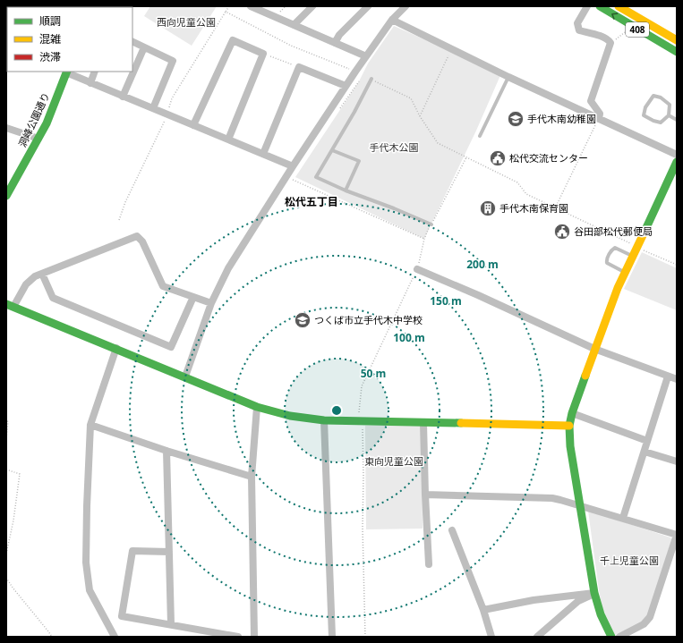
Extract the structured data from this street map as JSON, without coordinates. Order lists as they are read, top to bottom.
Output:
{
  "streets": {
    "main road": ["408", "洞峰公園通り"]
  },
  "districts": ["松代五丁目"],
  "parks": [
    "西向児童公園",
    "手代木公園",
    "東向児童公園",
    "千上児童公園"
  ],
  "places": {
    "school or university": ["手代木南幼稚園", "つくば市立手代木中学校"],
    "public building": ["松代交流センター", "谷田部松代郵便局"],
    "building": ["手代木南保育園"]
  },
  "legend": ["順調", "混雑", "渋滞"],
  "rings": [
    "200 m",
    "150 m",
    "100 m",
    "50 m"
  ]
}
